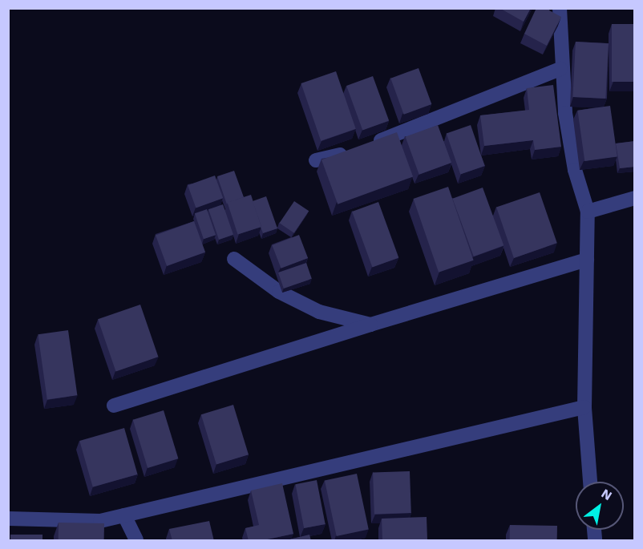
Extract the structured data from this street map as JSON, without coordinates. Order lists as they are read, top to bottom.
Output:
{
  "north": "top right"
}
